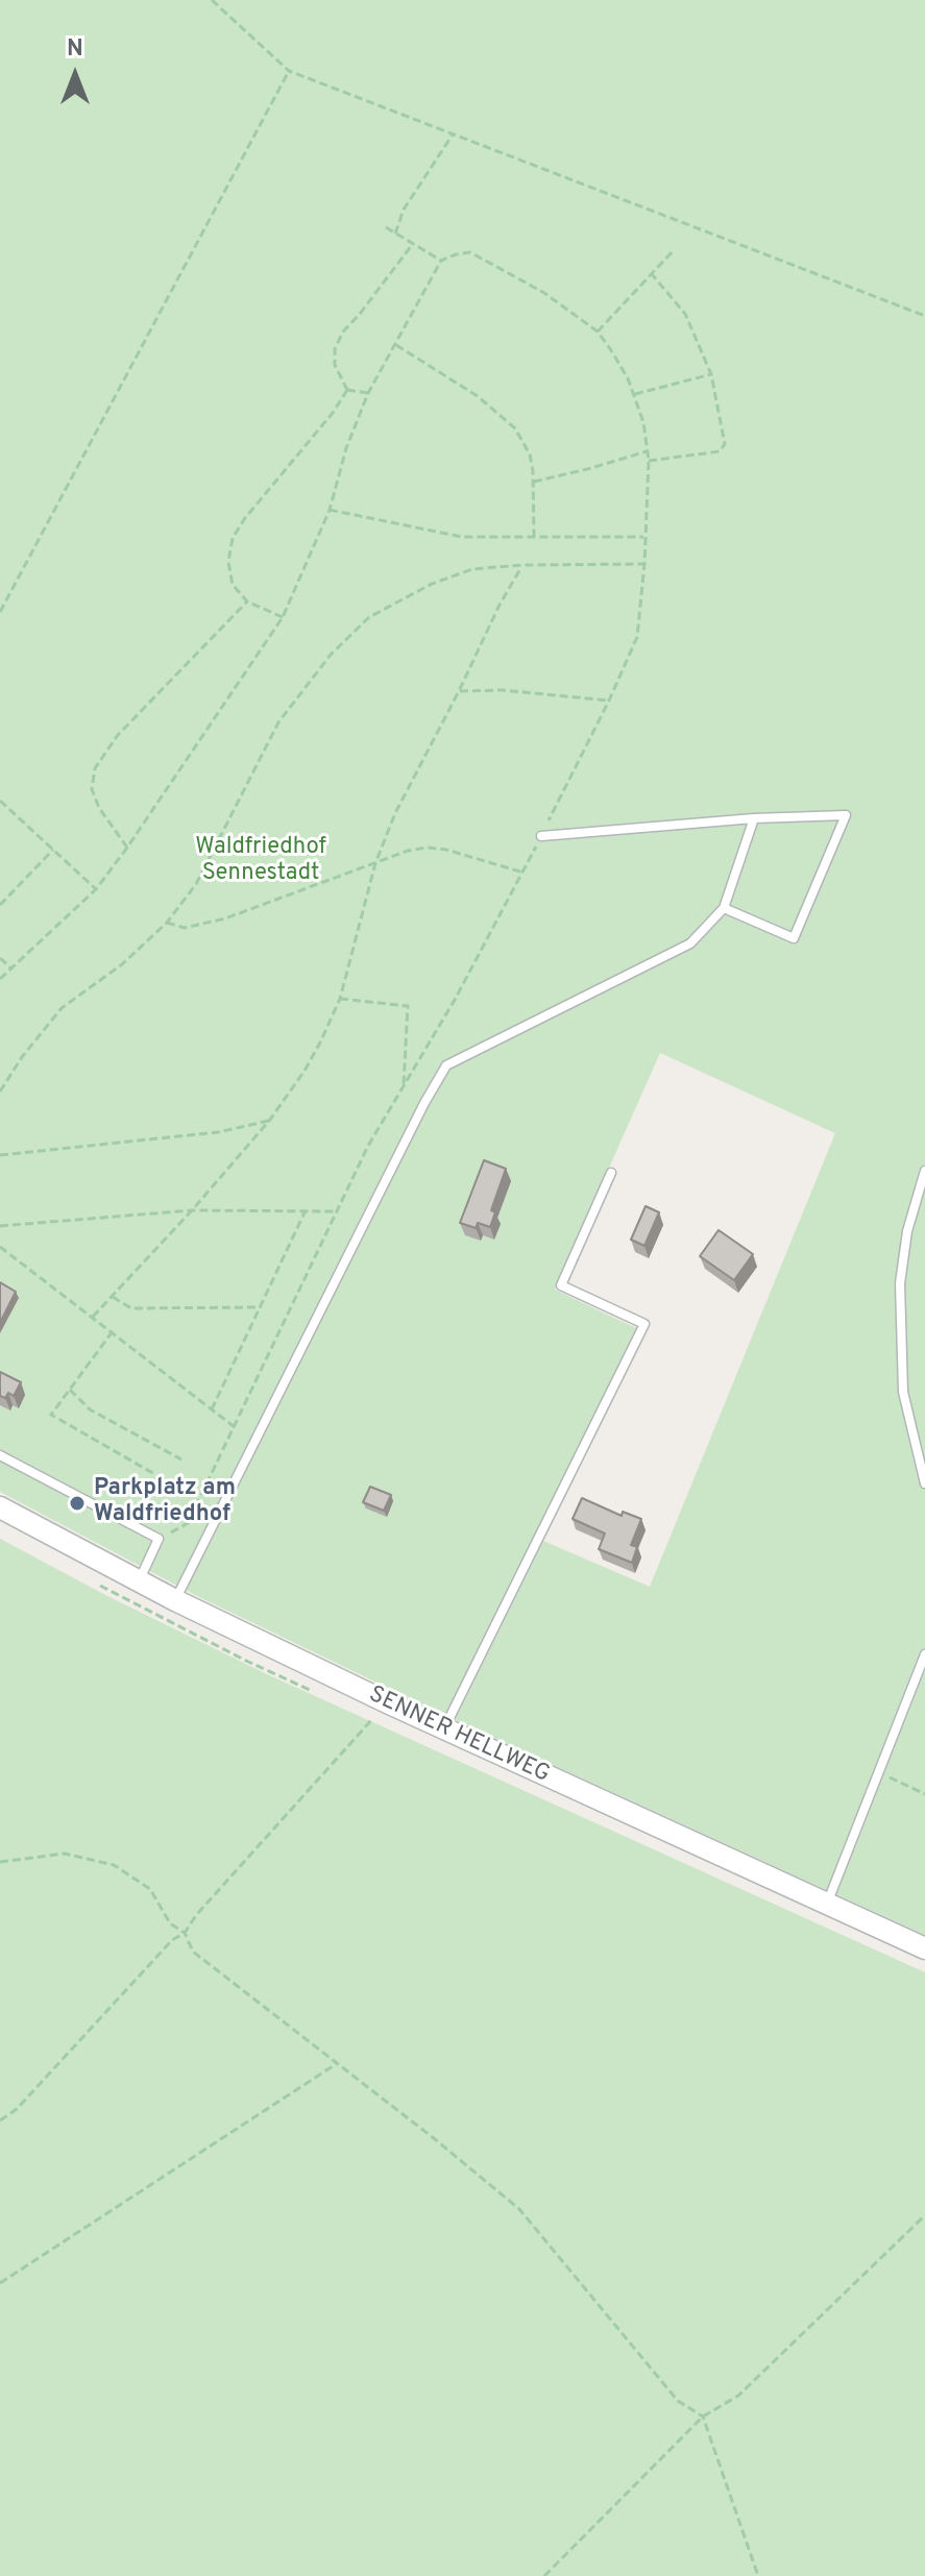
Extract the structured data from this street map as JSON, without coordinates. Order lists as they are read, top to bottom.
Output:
{
  "streets": {
    "street": ["SENNER HELLWEG"]
  },
  "parks": ["Waldfriedhof Sennestadt"],
  "places": ["Parkplatz am Waldfriedhof"],
  "north": "top"
}
